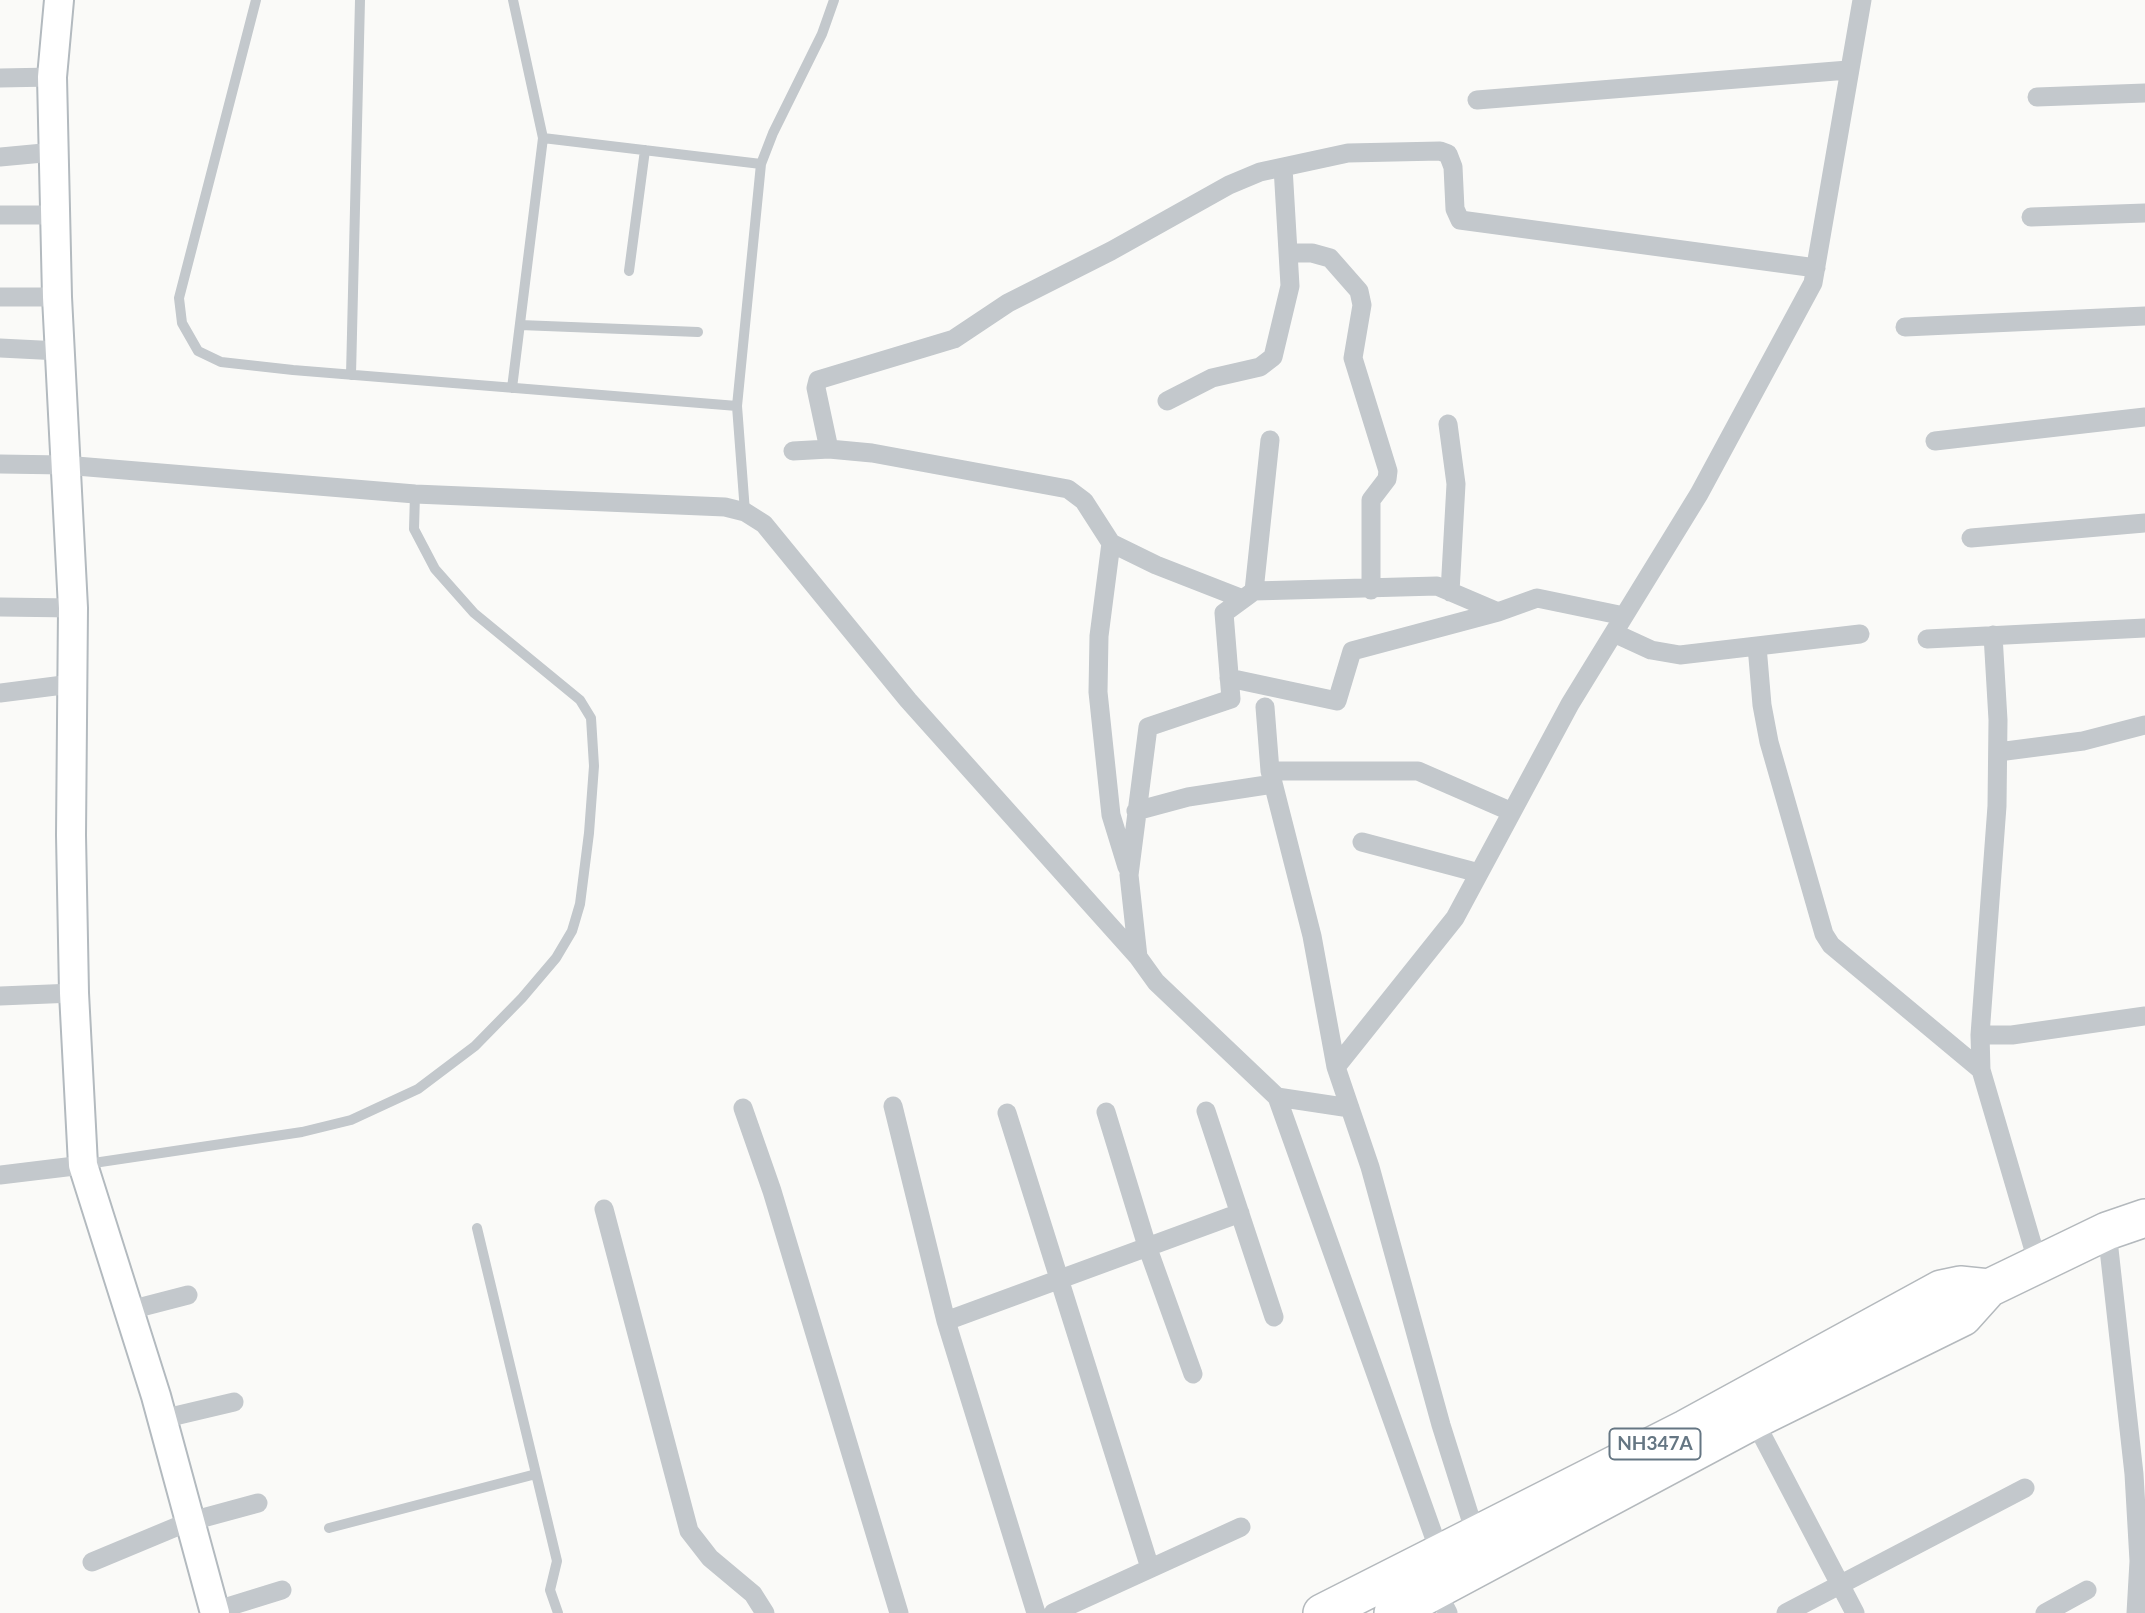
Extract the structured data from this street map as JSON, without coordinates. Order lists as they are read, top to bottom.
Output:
{
  "streets": {
    "highway": ["NH347A"]
  }
}
